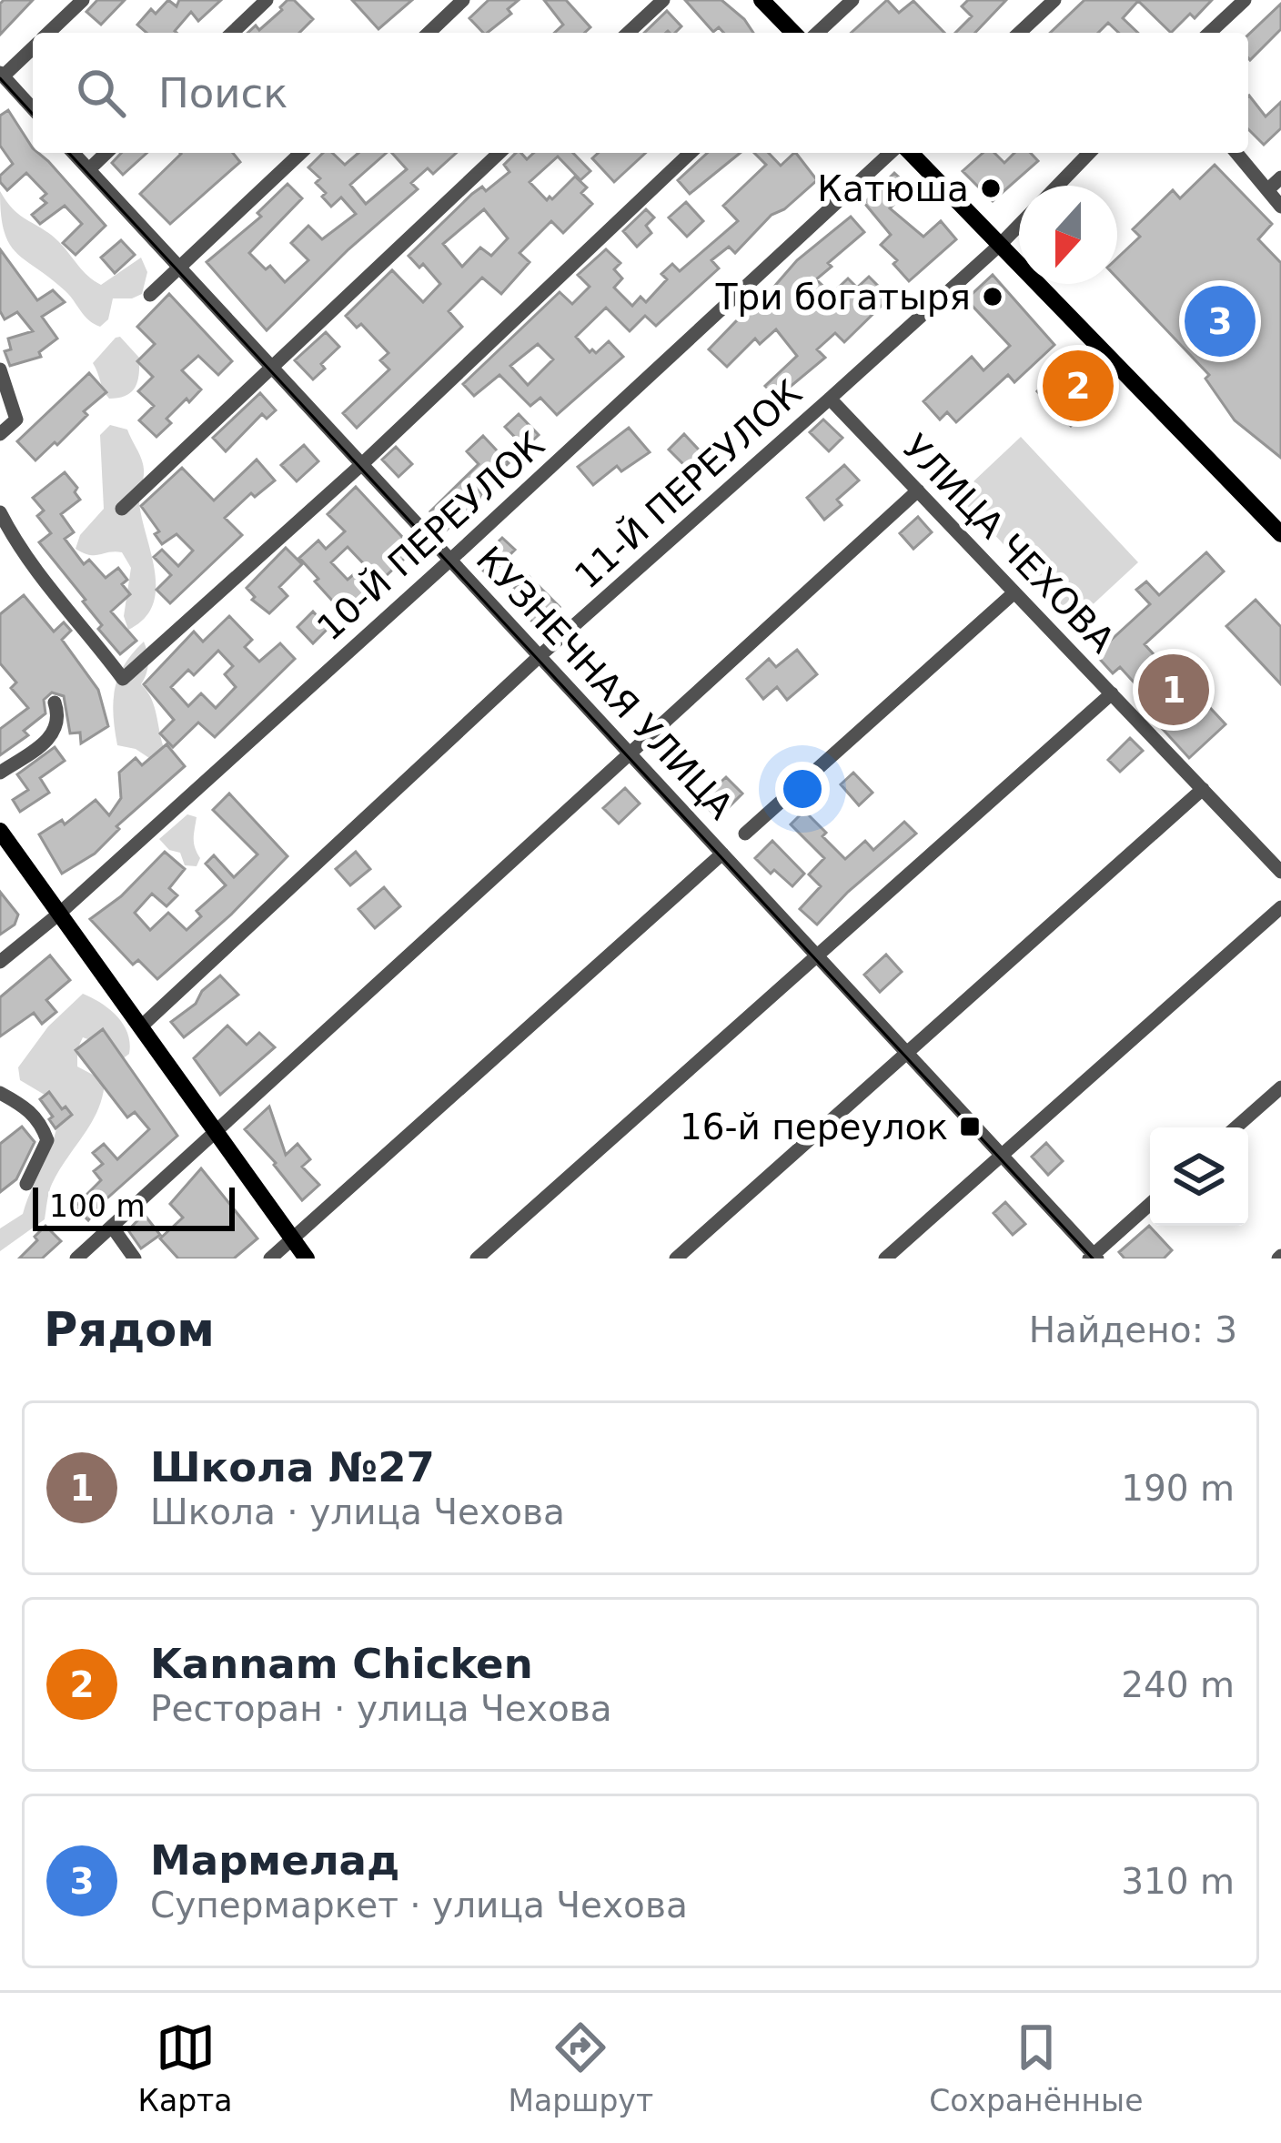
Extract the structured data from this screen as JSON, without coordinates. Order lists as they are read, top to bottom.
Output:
{
  "streets": {
    "street": [
      "11-Й ПЕРЕУЛОК",
      "10-Й ПЕРЕУЛОК",
      "УЛИЦА ЧЕХОВА",
      "КУЗНЕЧНАЯ УЛИЦА"
    ]
  },
  "crossings": [
    ["11-Й ПЕРЕУЛОК", "УЛИЦА ЧЕХОВА"],
    ["11-Й ПЕРЕУЛОК", "КУЗНЕЧНАЯ УЛИЦА"],
    ["10-Й ПЕРЕУЛОК", "КУЗНЕЧНАЯ УЛИЦА"]
  ],
  "places": {
    "other": ["Катюша", "Три богатыря"],
    "transit": ["16-й переулок"]
  },
  "scale_bar": "100 m",
  "north": "bottom",
  "page": {
    "search": "Поиск",
    "pins": ["3", "2", "1"],
    "scale": "100 m",
    "heading": ["Рядом", "Найдено: 3"],
    "list": [
      {
        "mark": "1",
        "name": "Школа №27",
        "note": "Школа · улица Чехова",
        "value": "190 m"
      },
      {
        "mark": "2",
        "name": "Kannam Chicken",
        "note": "Ресторан · улица Чехова",
        "value": "240 m"
      },
      {
        "mark": "3",
        "name": "Мармелад",
        "note": "Супермаркет · улица Чехова",
        "value": "310 m"
      }
    ],
    "nav": ["Карта", "Маршрут", "Сохранённые"]
  }
}
